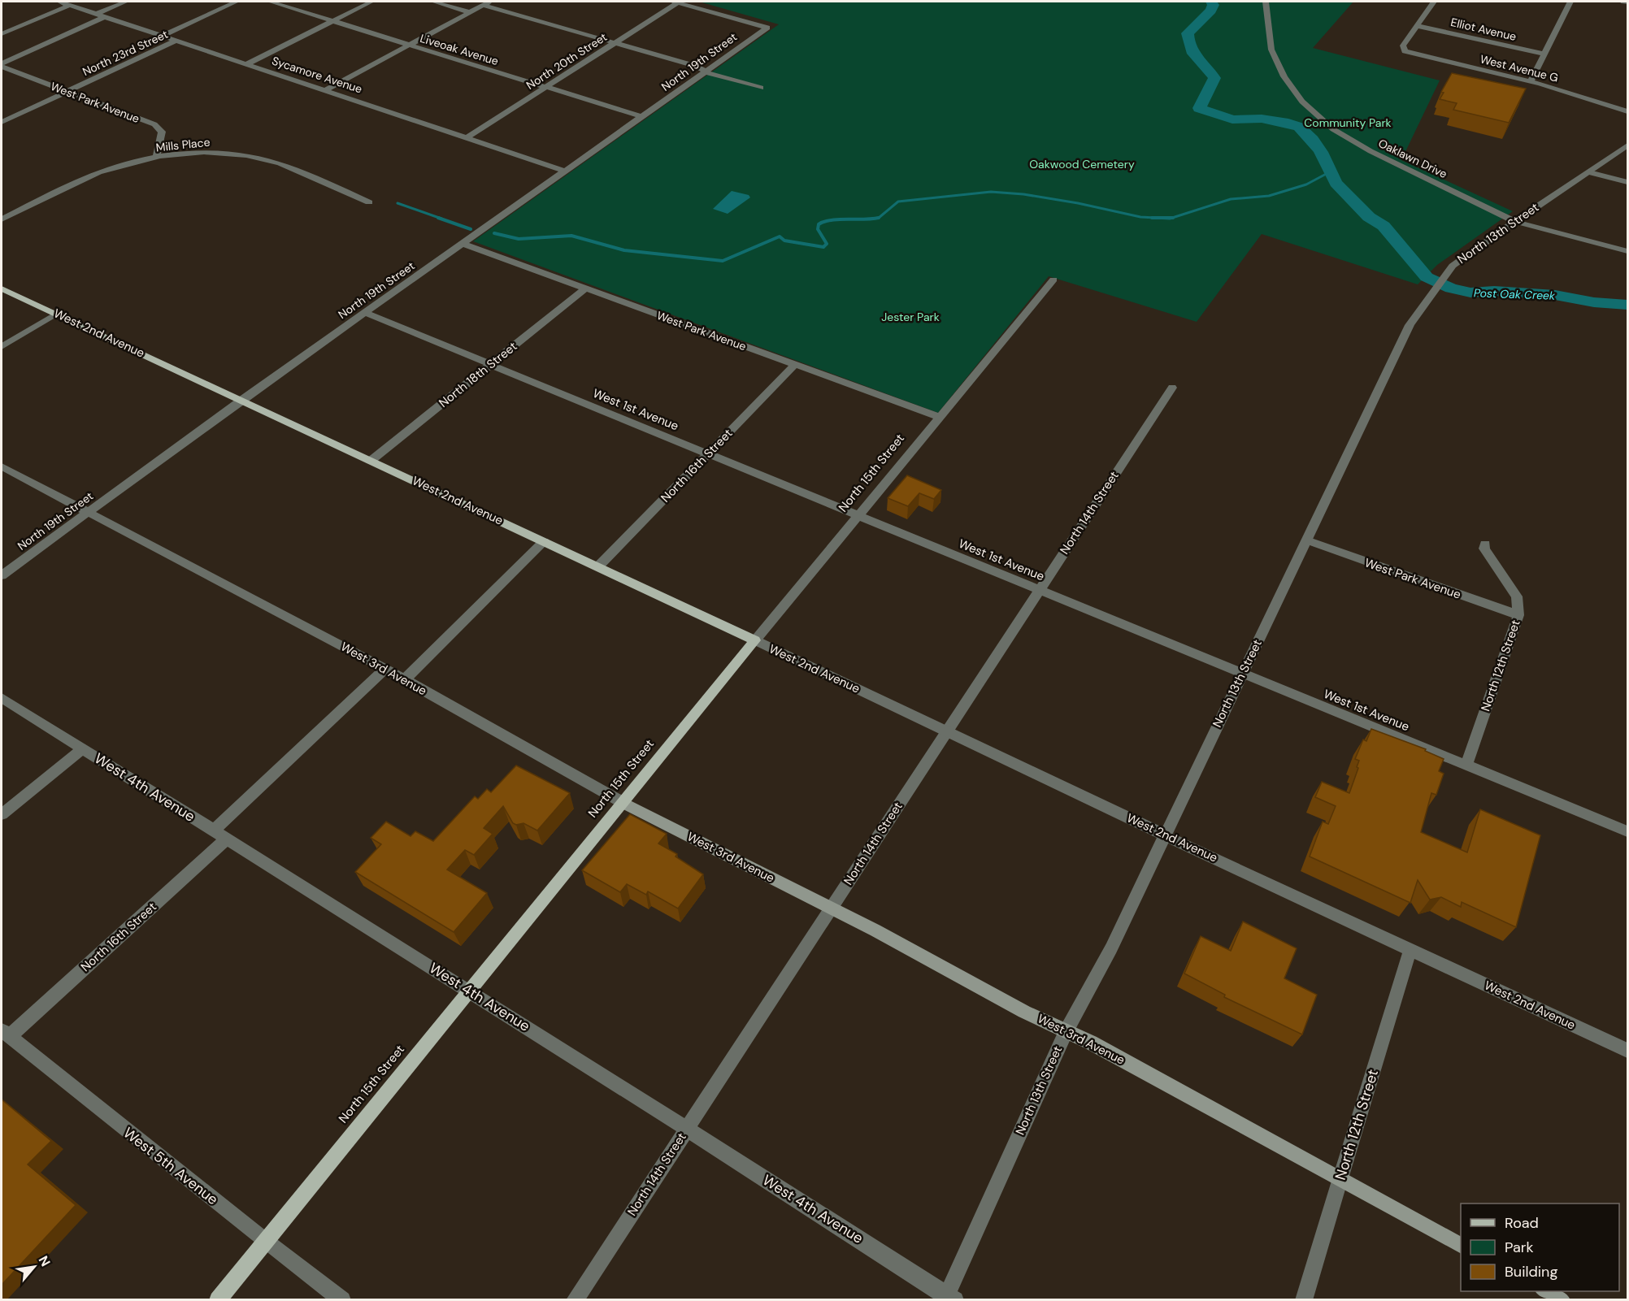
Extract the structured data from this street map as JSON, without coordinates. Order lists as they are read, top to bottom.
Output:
{
  "streets": {
    "main road": ["West 2nd Avenue", "North 15th Street", "West 3rd Avenue"],
    "street": [
      "Elliot Avenue",
      "Liveoak Avenue",
      "North 23rd Street",
      "North 20th Street",
      "North 19th Street",
      "West Avenue G",
      "Sycamore Avenue",
      "West Park Avenue",
      "Mills Place",
      "Oaklawn Drive",
      "North 13th Street",
      "North 18th Street",
      "West 1st Avenue",
      "North 16th Street",
      "North 14th Street",
      "North 12th Street",
      "West 4th Avenue",
      "West 5th Avenue"
    ]
  },
  "crossings": [
    ["Elliot Avenue", "West Avenue G"],
    ["Liveoak Avenue", "North 20th Street"],
    ["Liveoak Avenue", "North 19th Street"],
    ["North 23rd Street", "Sycamore Avenue"],
    ["North 23rd Street", "West Park Avenue"],
    ["North 20th Street", "North 19th Street"],
    ["North 20th Street", "Sycamore Avenue"],
    ["North 19th Street", "Sycamore Avenue"],
    ["North 19th Street", "West Park Avenue"],
    ["North 19th Street", "West 2nd Avenue"],
    ["North 19th Street", "West 1st Avenue"],
    ["North 19th Street", "West 3rd Avenue"],
    ["West Park Avenue", "Mills Place"],
    ["West Park Avenue", "North 13th Street"],
    ["West Park Avenue", "North 18th Street"],
    ["West Park Avenue", "North 16th Street"],
    ["West Park Avenue", "North 15th Street"],
    ["West Park Avenue", "North 12th Street"],
    ["Oaklawn Drive", "North 13th Street"],
    ["North 13th Street", "West 2nd Avenue"],
    ["North 13th Street", "West 1st Avenue"],
    ["North 13th Street", "West 3rd Avenue"],
    ["North 13th Street", "West 4th Avenue"],
    ["West 2nd Avenue", "North 18th Street"],
    ["West 2nd Avenue", "North 16th Street"],
    ["West 2nd Avenue", "North 15th Street"],
    ["West 2nd Avenue", "North 14th Street"],
    ["West 2nd Avenue", "North 12th Street"],
    ["North 18th Street", "West 1st Avenue"],
    ["West 1st Avenue", "North 16th Street"],
    ["West 1st Avenue", "North 15th Street"],
    ["West 1st Avenue", "North 14th Street"],
    ["West 1st Avenue", "North 12th Street"],
    ["North 16th Street", "West 4th Avenue"],
    ["North 16th Street", "West 5th Avenue"],
    ["North 15th Street", "West 3rd Avenue"],
    ["North 15th Street", "West 4th Avenue"],
    ["North 15th Street", "West 5th Avenue"],
    ["North 14th Street", "West 3rd Avenue"],
    ["North 14th Street", "West 4th Avenue"],
    ["North 12th Street", "West 3rd Avenue"]
  ],
  "water": ["Post Oak Creek"],
  "parks": ["Community Park", "Oakwood Cemetery", "Jester Park"],
  "legend": ["Road", "Park", "Building"],
  "north": "top right"
}
